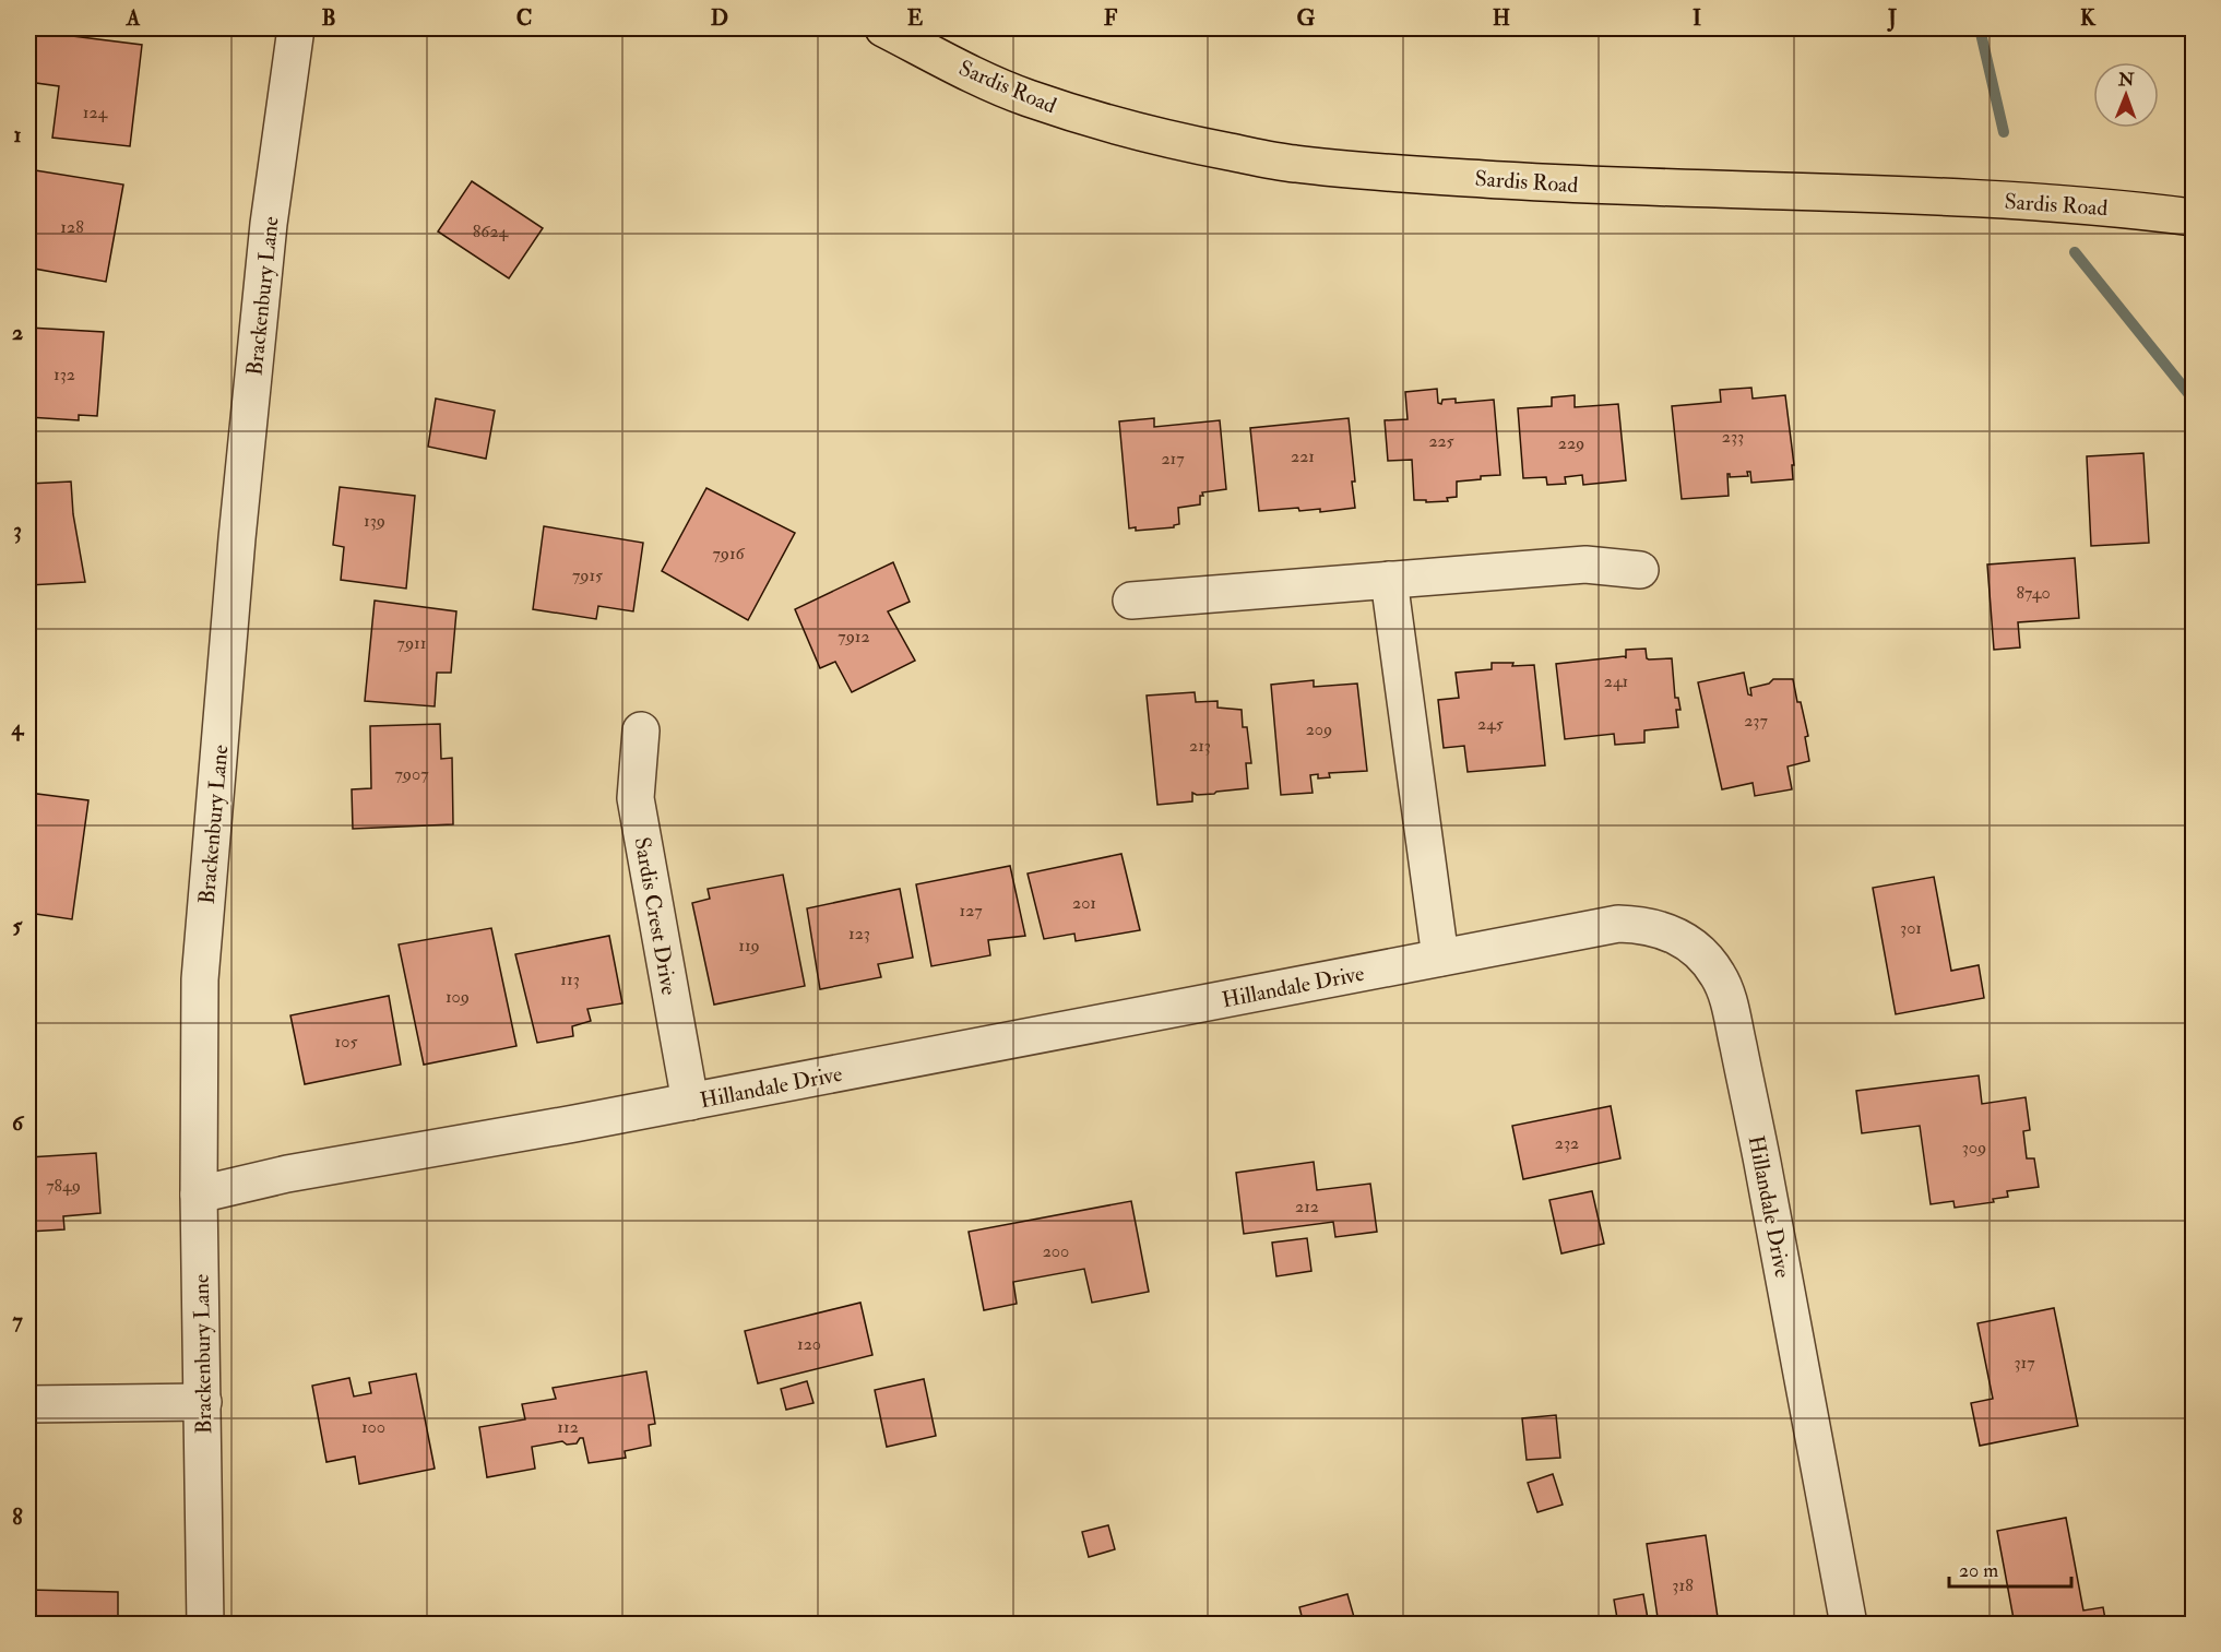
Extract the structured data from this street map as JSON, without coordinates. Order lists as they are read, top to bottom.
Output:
{
  "streets": {
    "main road": ["Sardis Road"],
    "street": ["Brackenbury Lane", "Sardis Crest Drive", "Hillandale Drive"]
  },
  "crossings": [
    ["Brackenbury Lane", "Hillandale Drive"],
    ["Sardis Crest Drive", "Hillandale Drive"]
  ],
  "house_numbers": [
    "124",
    "128",
    "8624",
    "132",
    "233",
    "225",
    "229",
    "221",
    "217",
    "139",
    "7916",
    "7915",
    "8740",
    "7912",
    "7911",
    "241",
    "237",
    "245",
    "209",
    "213",
    "7907",
    "201",
    "127",
    "301",
    "123",
    "119",
    "113",
    "109",
    "105",
    "232",
    "309",
    "7849",
    "212",
    "200",
    "120",
    "317",
    "100",
    "112",
    "318"
  ],
  "scale_bar": "20 m",
  "north": "top",
  "grid": {
    "columns": [
      "A",
      "B",
      "C",
      "D",
      "E",
      "F",
      "G",
      "H",
      "I",
      "J",
      "K"
    ],
    "rows": [
      "1",
      "2",
      "3",
      "4",
      "5",
      "6",
      "7",
      "8"
    ]
  }
}
